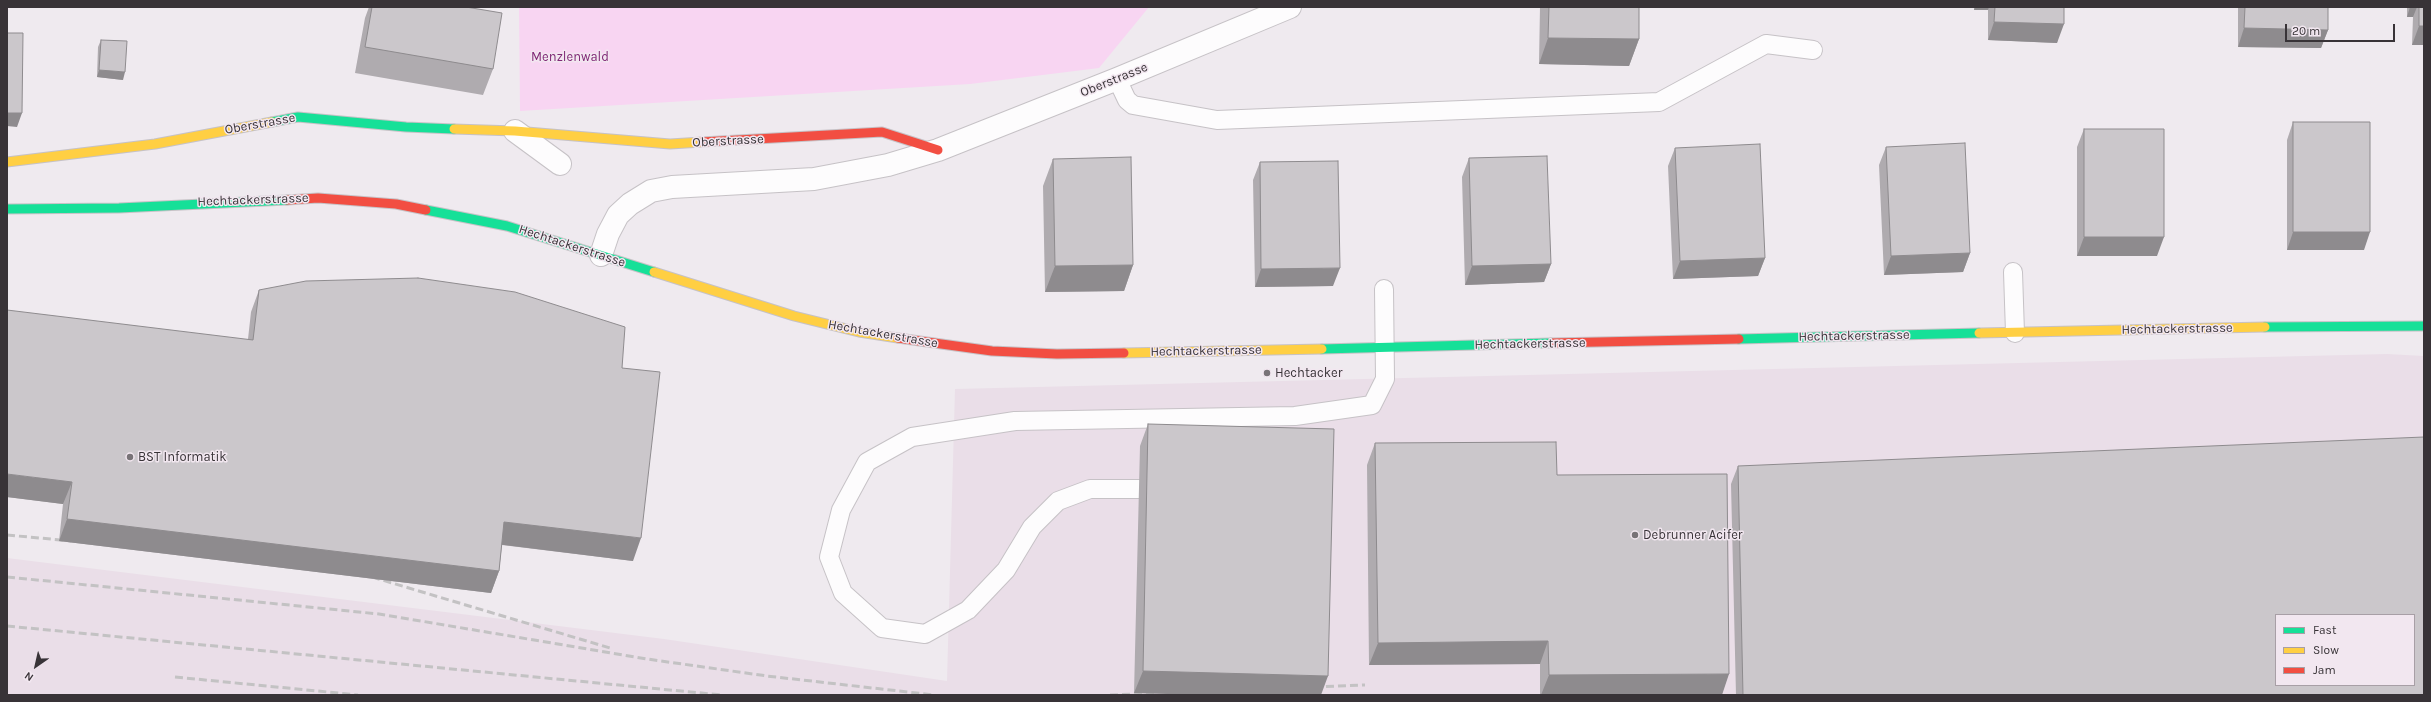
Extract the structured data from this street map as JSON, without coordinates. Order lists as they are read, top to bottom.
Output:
{
  "streets": {
    "street": ["Oberstrasse", "Hechtackerstrasse"]
  },
  "crossings": [
    ["Oberstrasse", "Hechtackerstrasse"]
  ],
  "parks": ["Menzlenwald"],
  "places": ["Hechtacker", "BST Informatik", "Debrunner Acifer"],
  "legend": ["Fast", "Slow", "Jam"],
  "scale_bar": "20 m",
  "north": "bottom left"
}
